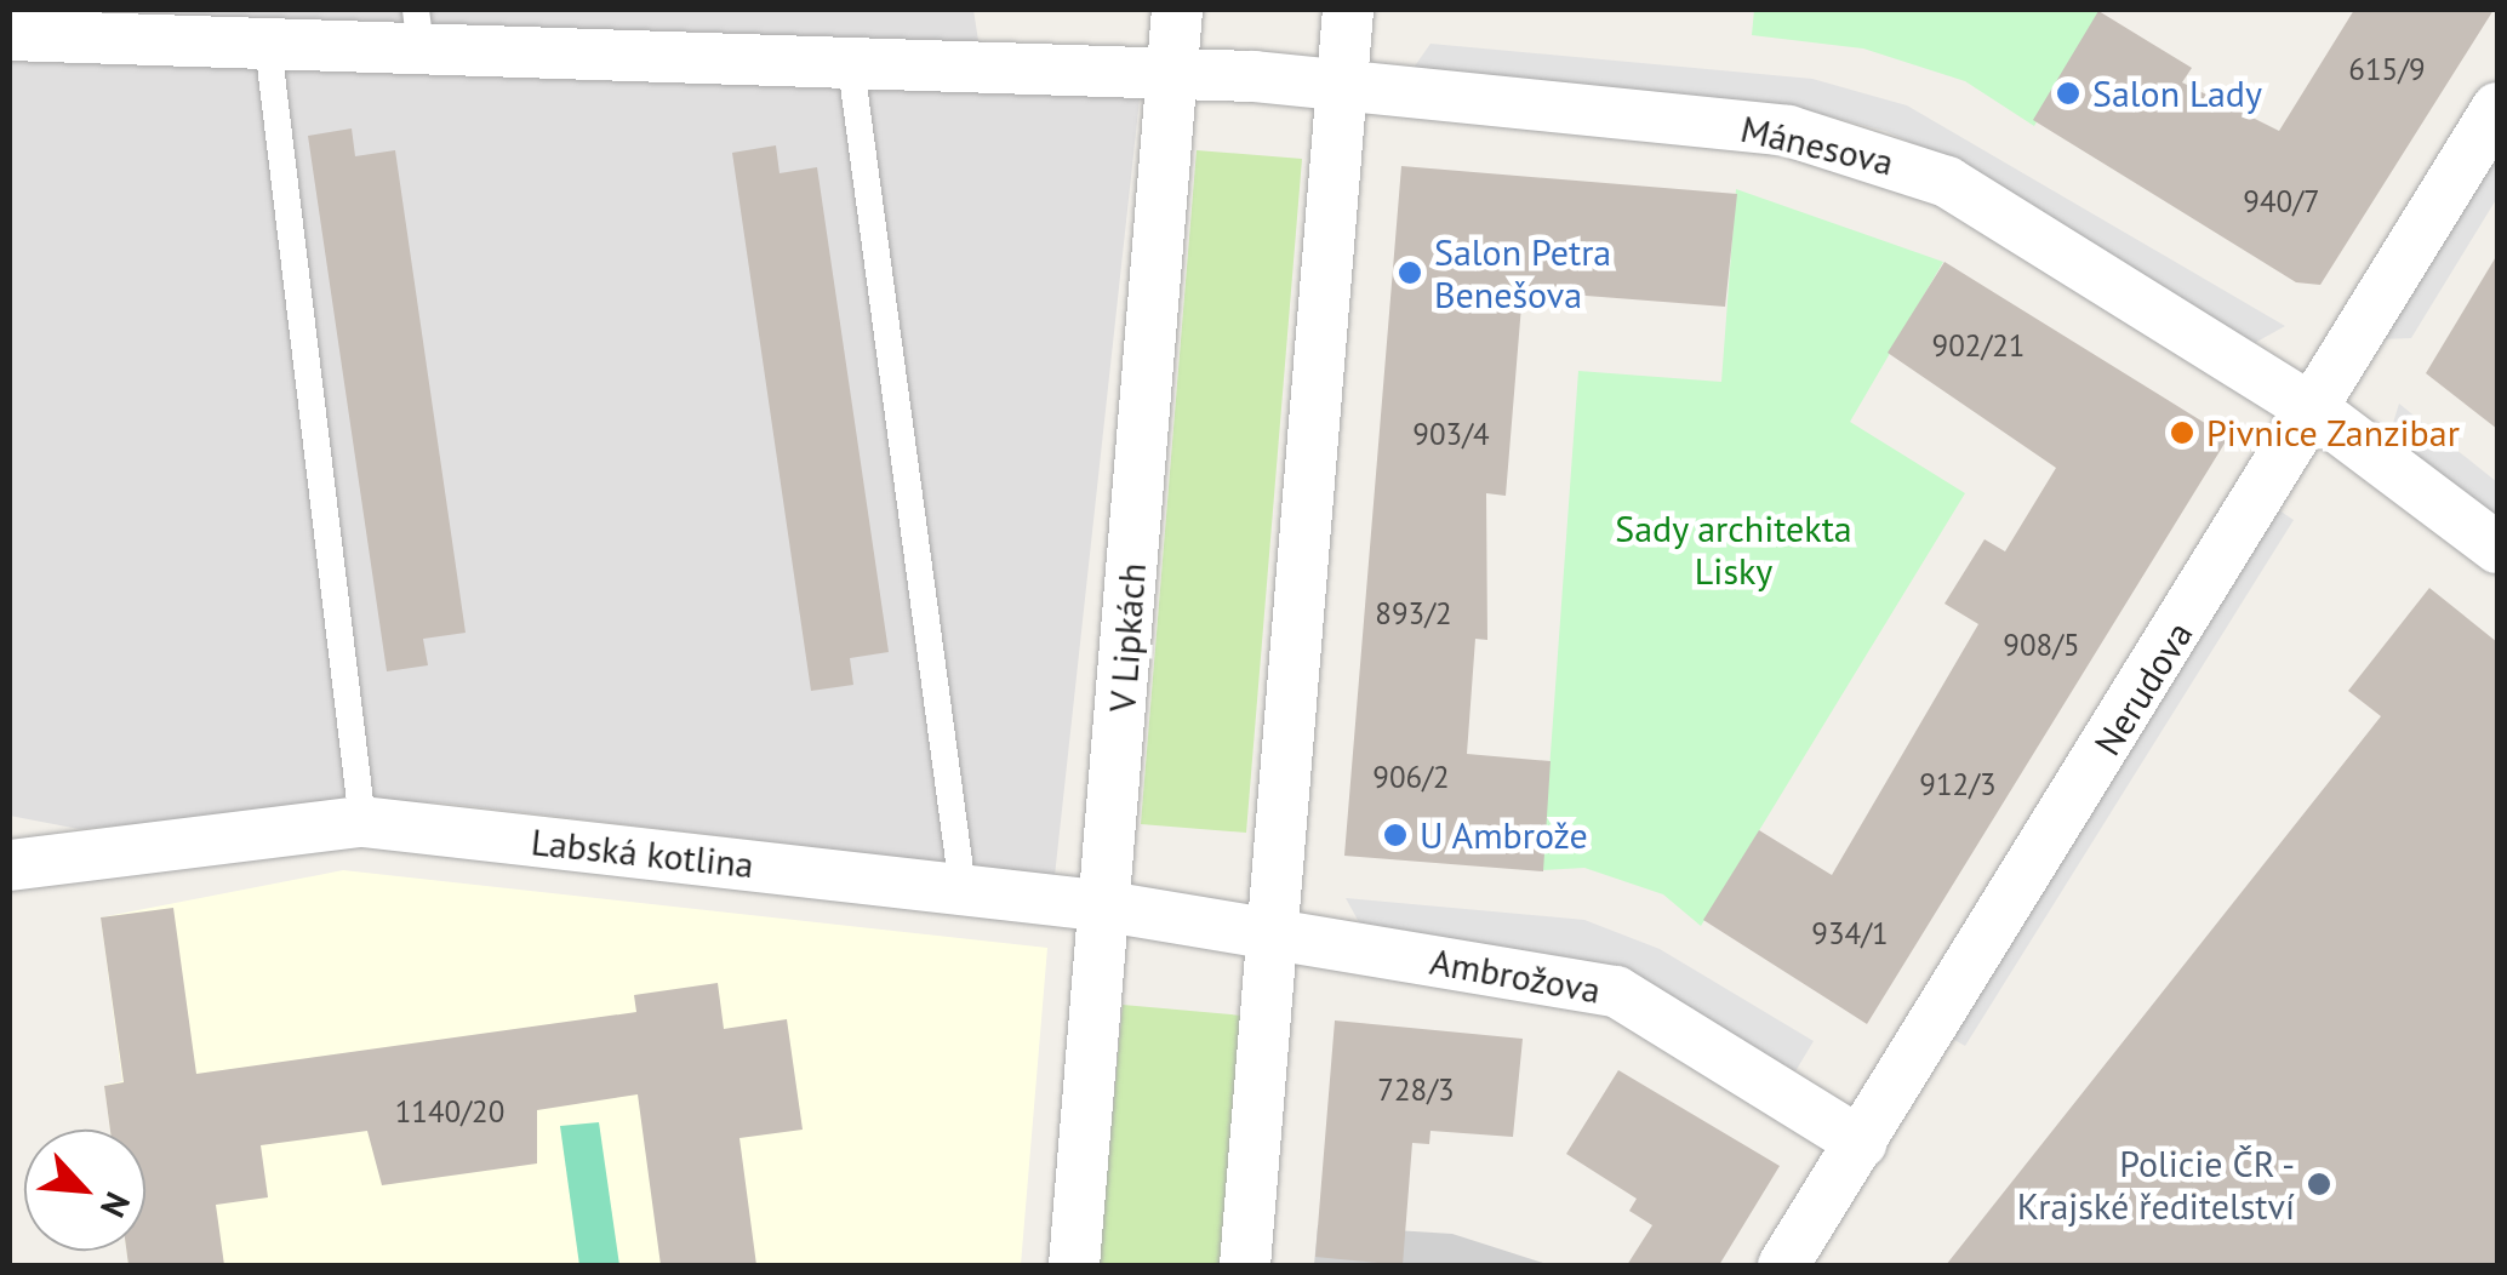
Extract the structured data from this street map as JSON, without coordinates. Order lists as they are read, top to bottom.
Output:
{
  "streets": {
    "street": [
      "Mánesova",
      "V Lipkách",
      "Nerudova",
      "Labská kotlina",
      "Ambrožova"
    ]
  },
  "crossings": [
    ["Mánesova", "V Lipkách"],
    ["Mánesova", "Nerudova"],
    ["V Lipkách", "Labská kotlina"],
    ["Nerudova", "Ambrožova"],
    ["Labská kotlina", "Ambrožova"]
  ],
  "parks": ["Sady architekta Lisky"],
  "places": [
    "Salon Lady",
    "Salon Petra Benešova",
    "Pivnice Zanzibar",
    "U Ambrože",
    "Policie ČR - Krajské ředitelství"
  ],
  "house_numbers": [
    "615/9",
    "940/7",
    "902/21",
    "903/4",
    "893/2",
    "908/5",
    "906/2",
    "912/3",
    "934/1",
    "728/3",
    "1140/20"
  ],
  "north": "bottom right"
}
